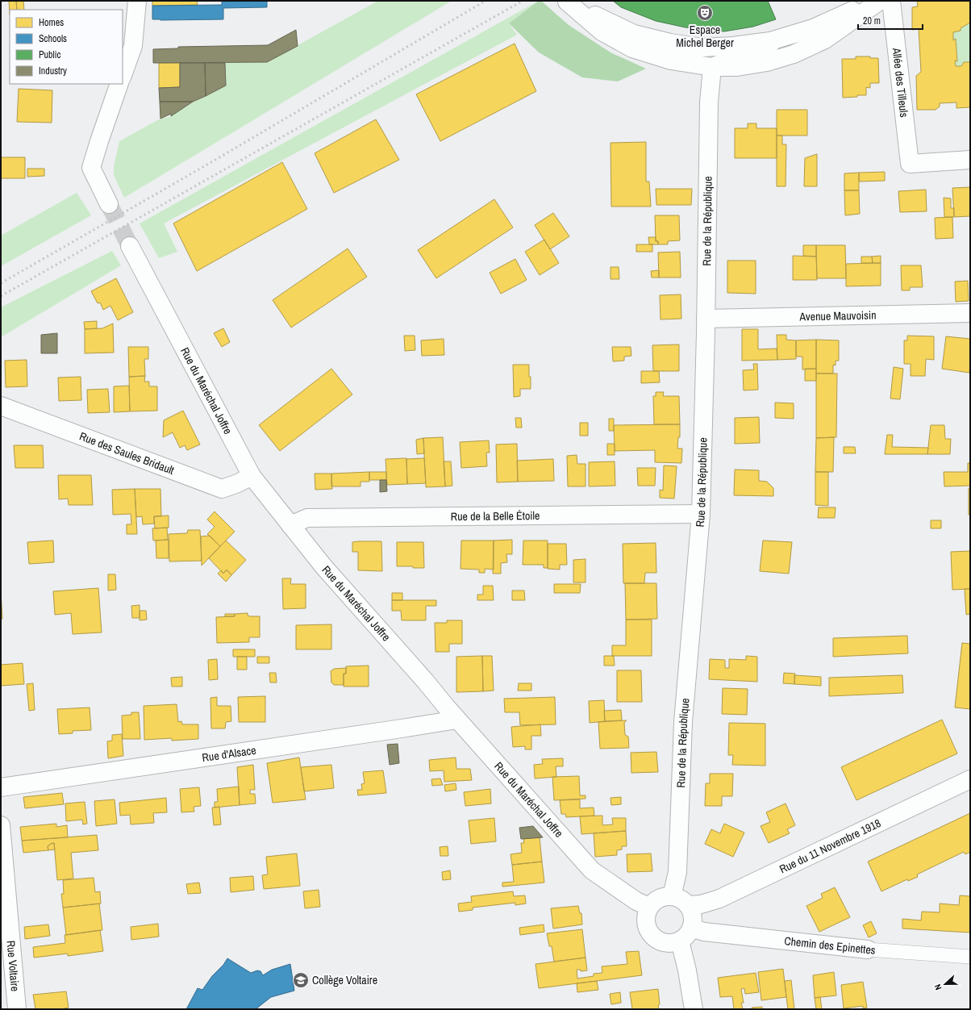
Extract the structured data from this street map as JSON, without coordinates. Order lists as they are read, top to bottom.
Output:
{
  "streets": {
    "street": [
      "Allée des Tilleuls",
      "Rue de la République",
      "Avenue Mauvoisin",
      "Rue du Maréchal Joffre",
      "Rue des Saules Bridault",
      "Rue de la Belle Étoile",
      "Rue d'Alsace",
      "Rue du 11 Novembre 1918",
      "Chemin des Epinettes",
      "Rue Voltaire"
    ]
  },
  "crossings": [
    ["Rue de la République", "Avenue Mauvoisin"],
    ["Rue de la République", "Rue du Maréchal Joffre"],
    ["Rue de la République", "Rue de la Belle Étoile"],
    ["Rue de la République", "Rue du 11 Novembre 1918"],
    ["Rue de la République", "Chemin des Epinettes"],
    ["Rue du Maréchal Joffre", "Rue des Saules Bridault"],
    ["Rue du Maréchal Joffre", "Rue de la Belle Étoile"],
    ["Rue du Maréchal Joffre", "Rue d'Alsace"],
    ["Rue du Maréchal Joffre", "Rue du 11 Novembre 1918"],
    ["Rue du Maréchal Joffre", "Chemin des Epinettes"],
    ["Rue du 11 Novembre 1918", "Chemin des Epinettes"]
  ],
  "places": {
    "theatre": ["Espace Michel Berger"],
    "school or university": ["Collège Voltaire"]
  },
  "legend": [
    "Homes",
    "Schools",
    "Public",
    "Industry"
  ],
  "scale_bar": "20 m",
  "north": "left"
}
